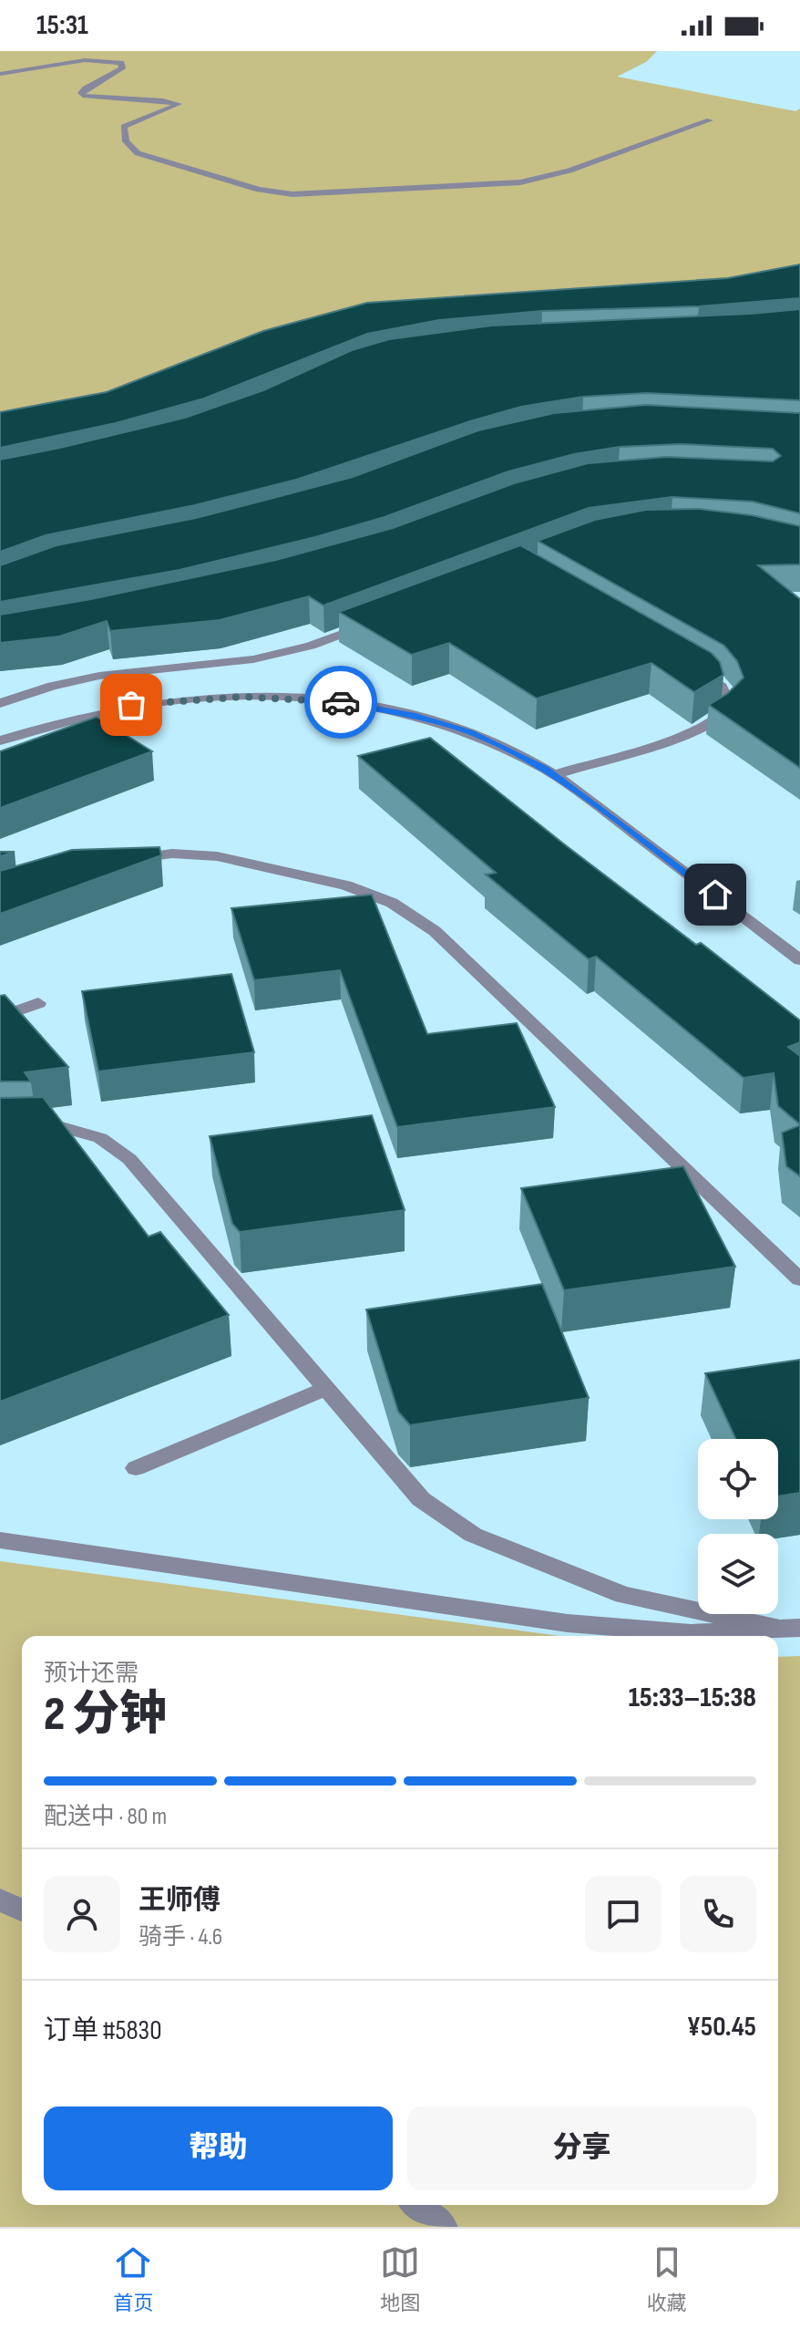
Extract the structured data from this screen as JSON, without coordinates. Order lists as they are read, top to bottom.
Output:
{
  "page": {
    "status": "15:31",
    "heading": ["2 分钟", "预计还需", "15:33–15:38"],
    "panel": [
      "王师傅",
      "骑手 · 4.6",
      "订单 #5830",
      "¥50.45"
    ],
    "bar": "配送中 · 80 m",
    "buttons": ["帮助", "分享"],
    "tabs": ["首页", "地图", "收藏"]
  }
}
